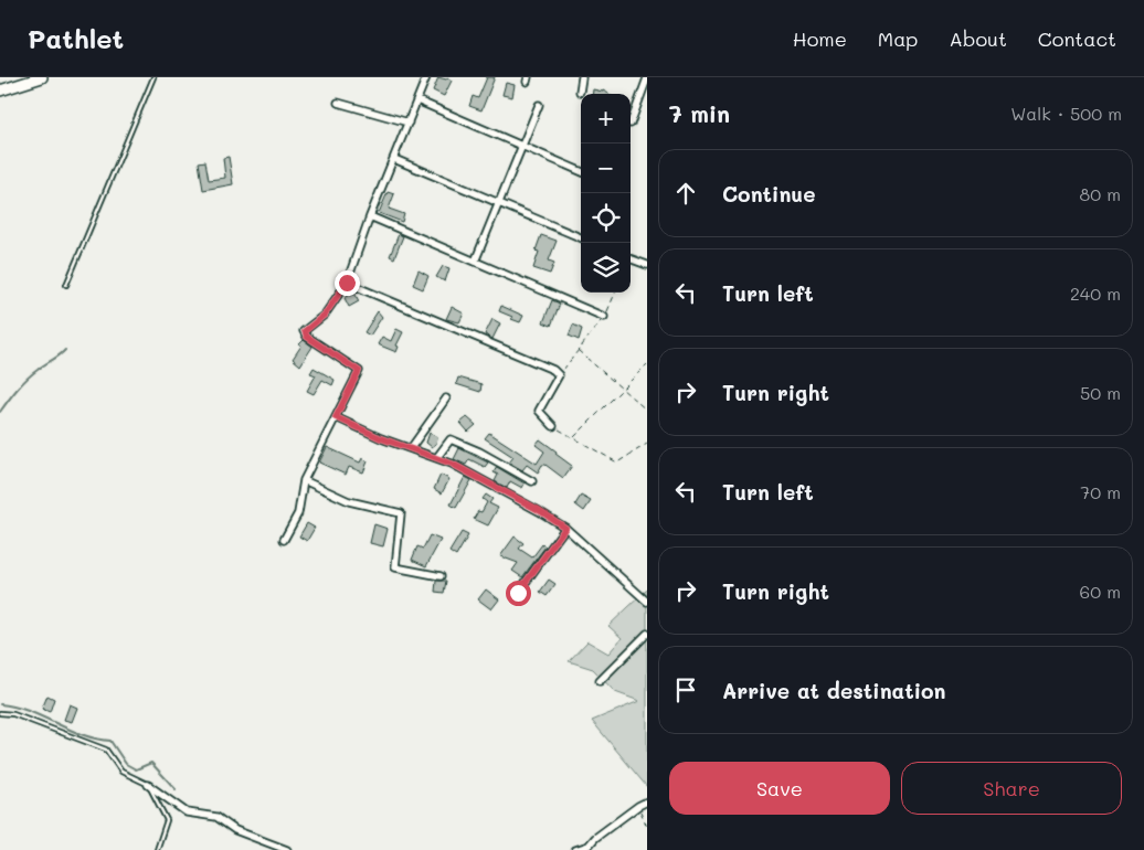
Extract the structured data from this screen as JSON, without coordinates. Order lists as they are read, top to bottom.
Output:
{
  "page": {
    "header": "Pathlet",
    "nav": [
      "Home",
      "Map",
      "About",
      "Contact"
    ],
    "heading": ["7 min", "Walk · 500 m"],
    "map_buttons": ["+", "−"],
    "list": [
      ["Continue", "80 m"],
      ["Turn left", "240 m"],
      ["Turn right", "50 m"],
      ["Turn left", "70 m"],
      ["Turn right", "60 m"],
      "Arrive at destination"
    ],
    "buttons": ["Save", "Share"]
  }
}
